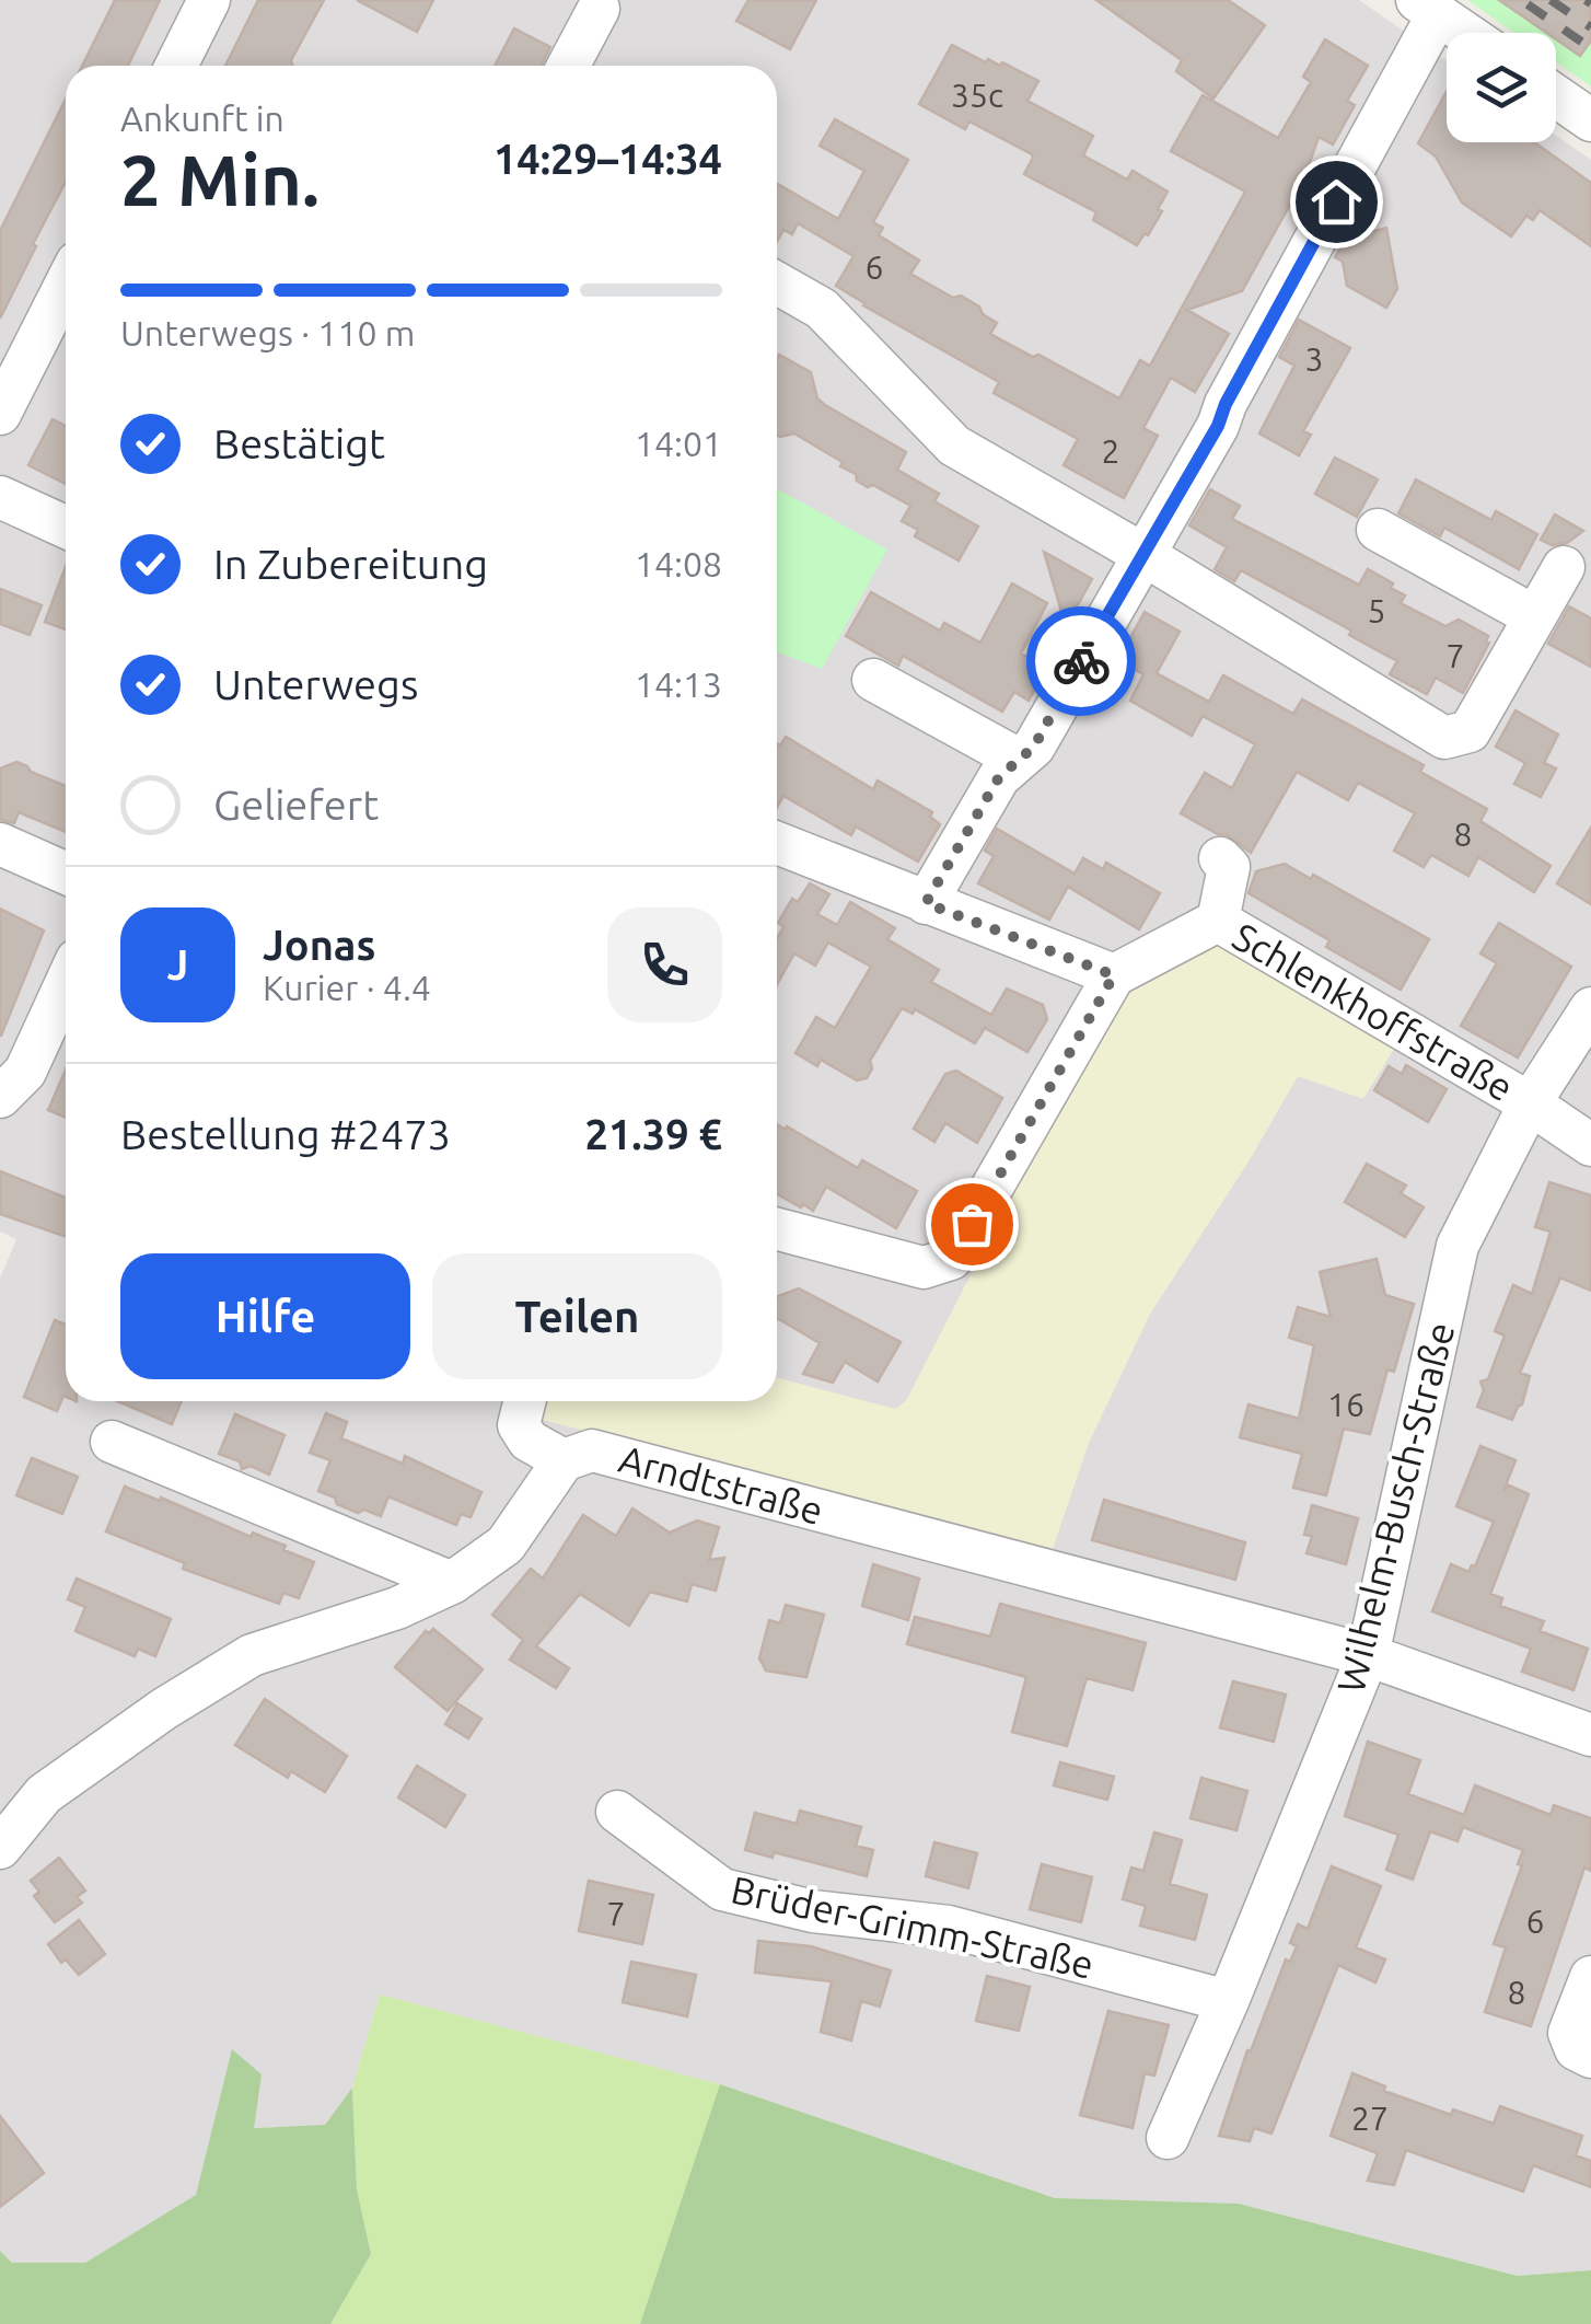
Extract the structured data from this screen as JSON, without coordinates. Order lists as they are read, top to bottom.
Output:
{
  "streets": {
    "street": [
      "Schlenkhoffstraße",
      "Arndtstraße",
      "Wilhelm-Busch-Straße",
      "Brüder-Grimm-Straße"
    ]
  },
  "crossings": [
    ["Schlenkhoffstraße", "Wilhelm-Busch-Straße"],
    ["Arndtstraße", "Wilhelm-Busch-Straße"],
    ["Wilhelm-Busch-Straße", "Brüder-Grimm-Straße"]
  ],
  "house_numbers": [
    "35c",
    "6",
    "3",
    "2",
    "5",
    "7",
    "8",
    "16",
    "7",
    "6",
    "8",
    "27"
  ],
  "page": {
    "heading": ["2 Min.", "Ankunft in", "14:29–14:34"],
    "panel": [
      "Jonas",
      "Kurier · 4.4",
      "Bestellung #2473",
      "21.39 €"
    ],
    "bar": "Unterwegs · 110 m",
    "list": [
      ["Bestätigt", "14:01"],
      ["In Zubereitung", "14:08"],
      ["Unterwegs", "14:13"],
      "Geliefert"
    ],
    "round": "J",
    "buttons": ["Hilfe", "Teilen"]
  }
}
